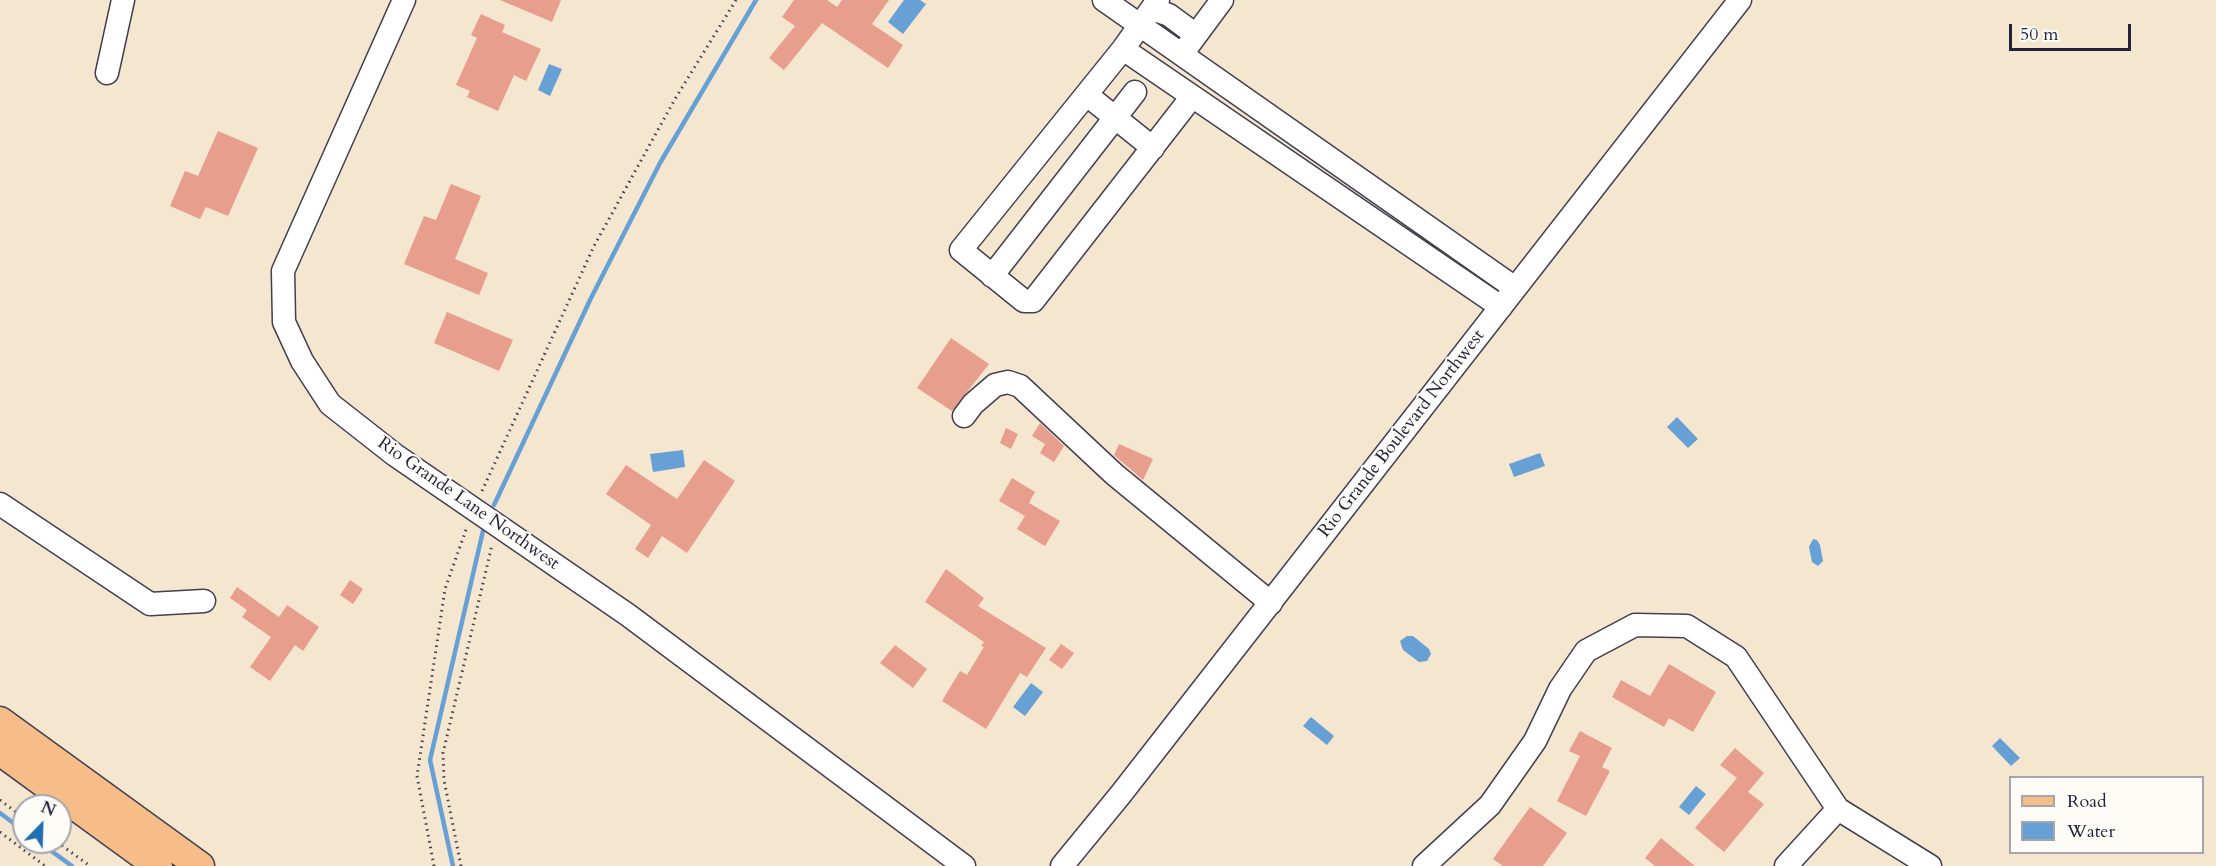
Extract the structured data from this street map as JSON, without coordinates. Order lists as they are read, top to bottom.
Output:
{
  "streets": {
    "street": ["Rio Grande Boulevard Northwest", "Rio Grande Lane Northwest"]
  },
  "legend": ["Road", "Water"],
  "scale_bar": "50 m",
  "north": "top right"
}
